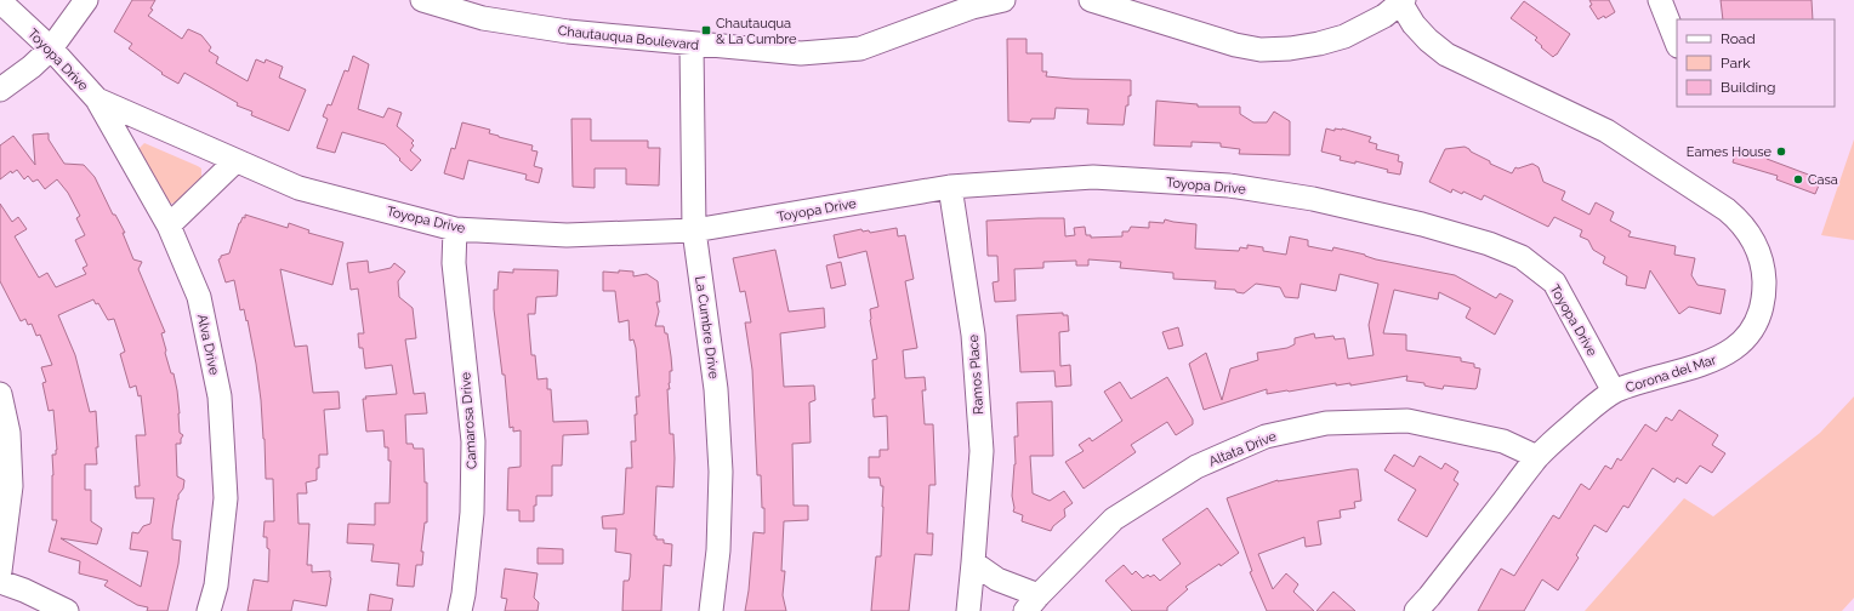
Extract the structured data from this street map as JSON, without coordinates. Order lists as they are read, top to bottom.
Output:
{
  "streets": {
    "street": [
      "Chautauqua Boulevard",
      "Toyopa Drive",
      "La Cumbre Drive",
      "Alva Drive",
      "Corona del Mar",
      "Ramos Place",
      "Camarosa Drive",
      "Altata Drive"
    ]
  },
  "crossings": [
    ["Chautauqua Boulevard", "La Cumbre Drive"],
    ["Toyopa Drive", "La Cumbre Drive"],
    ["Toyopa Drive", "Alva Drive"],
    ["Toyopa Drive", "Corona del Mar"],
    ["Toyopa Drive", "Ramos Place"],
    ["Toyopa Drive", "Camarosa Drive"],
    ["Corona del Mar", "Altata Drive"]
  ],
  "places": {
    "transit": ["Chautauqua & La Cumbre"],
    "other": ["Eames House", "Casa"]
  },
  "legend": ["Road", "Park", "Building"]
}
